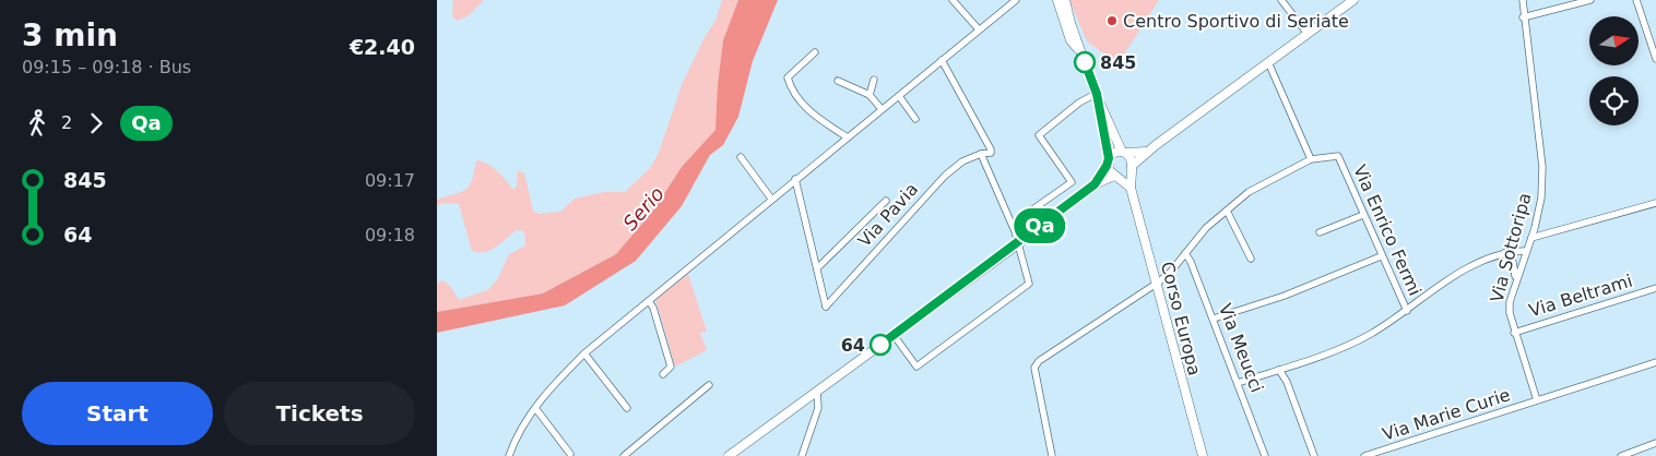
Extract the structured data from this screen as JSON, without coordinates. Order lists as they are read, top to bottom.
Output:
{
  "streets": {
    "main road": ["Corso Europa"],
    "street": [
      "Via Pavia",
      "Via Enrico Fermi",
      "Via Sottoripa",
      "Via Beltrami",
      "Via Meucci",
      "Via Marie Curie"
    ]
  },
  "crossings": [
    ["Via Sottoripa", "Via Beltrami"],
    ["Via Sottoripa", "Via Marie Curie"]
  ],
  "water": ["Serio"],
  "places": ["Centro Sportivo di Seriate", "845", "64"],
  "lines": ["bus line Qa"],
  "north": "right",
  "page": {
    "heading": ["3 min", "09:15 – 09:18 · Bus", "€2.40"],
    "on_map": "Qa",
    "legs": ["2", "Qa"],
    "list": [
      {
        "name": "845",
        "value": "09:17"
      },
      {
        "name": "64",
        "value": "09:18"
      }
    ],
    "buttons": ["Start", "Tickets"]
  }
}
